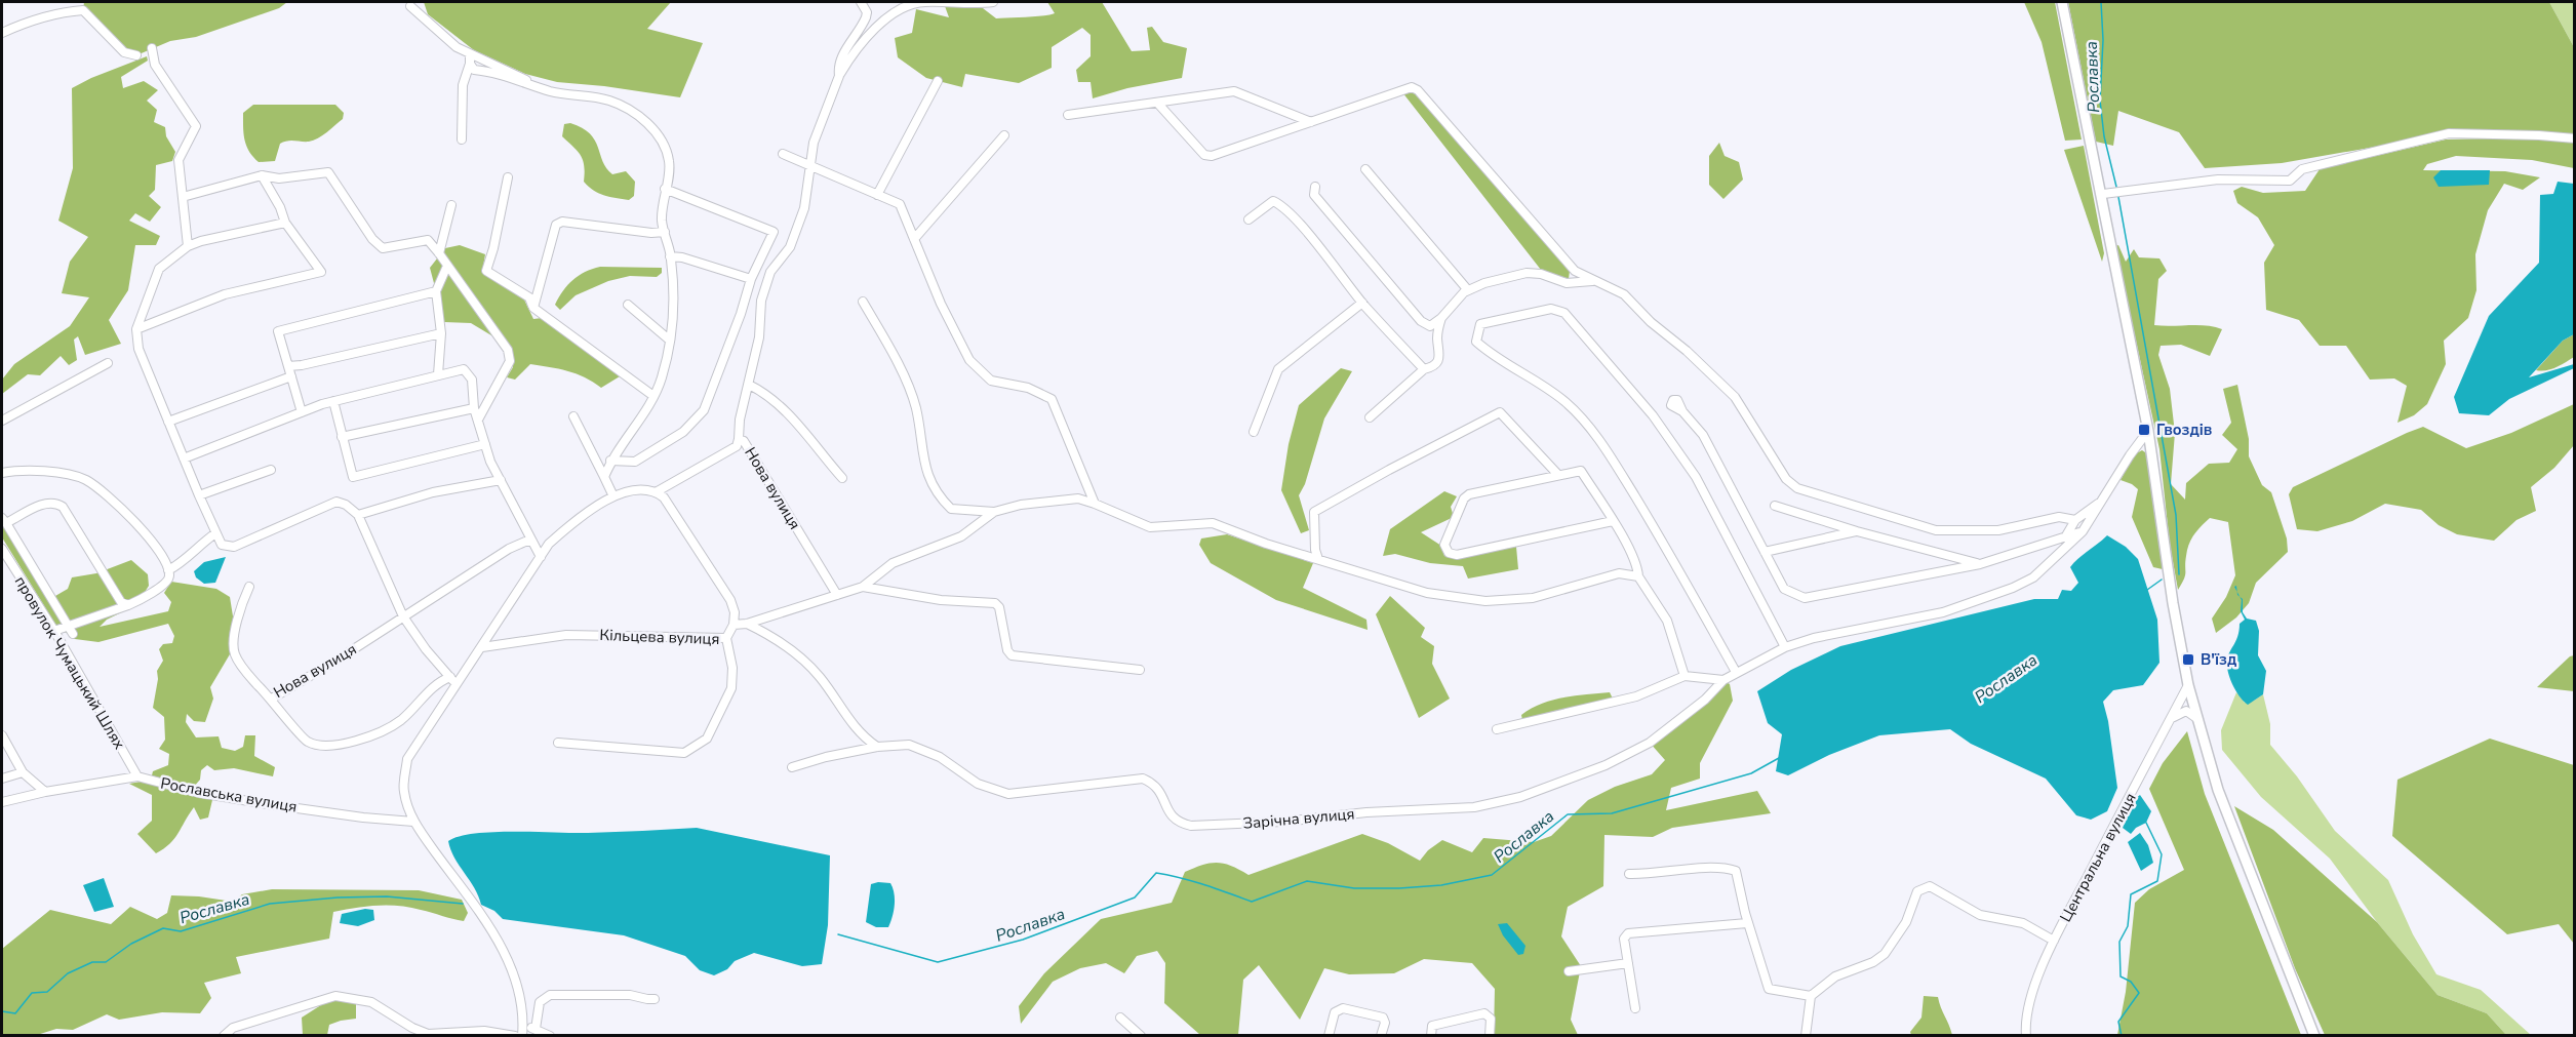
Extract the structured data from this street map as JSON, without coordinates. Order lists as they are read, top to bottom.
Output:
{
  "streets": {
    "street": [
      "Нова вулиця",
      "Кільцева вулиця",
      "провулок Чумацький Шлях",
      "Рославська вулиця",
      "Зарічна вулиця",
      "Центральна вулиця"
    ]
  },
  "crossings": [
    ["провулок Чумацький Шлях", "Рославська вулиця"]
  ],
  "water": ["Рославка"],
  "places": {
    "transit": ["Гвоздів", "В'їзд"]
  }
}
